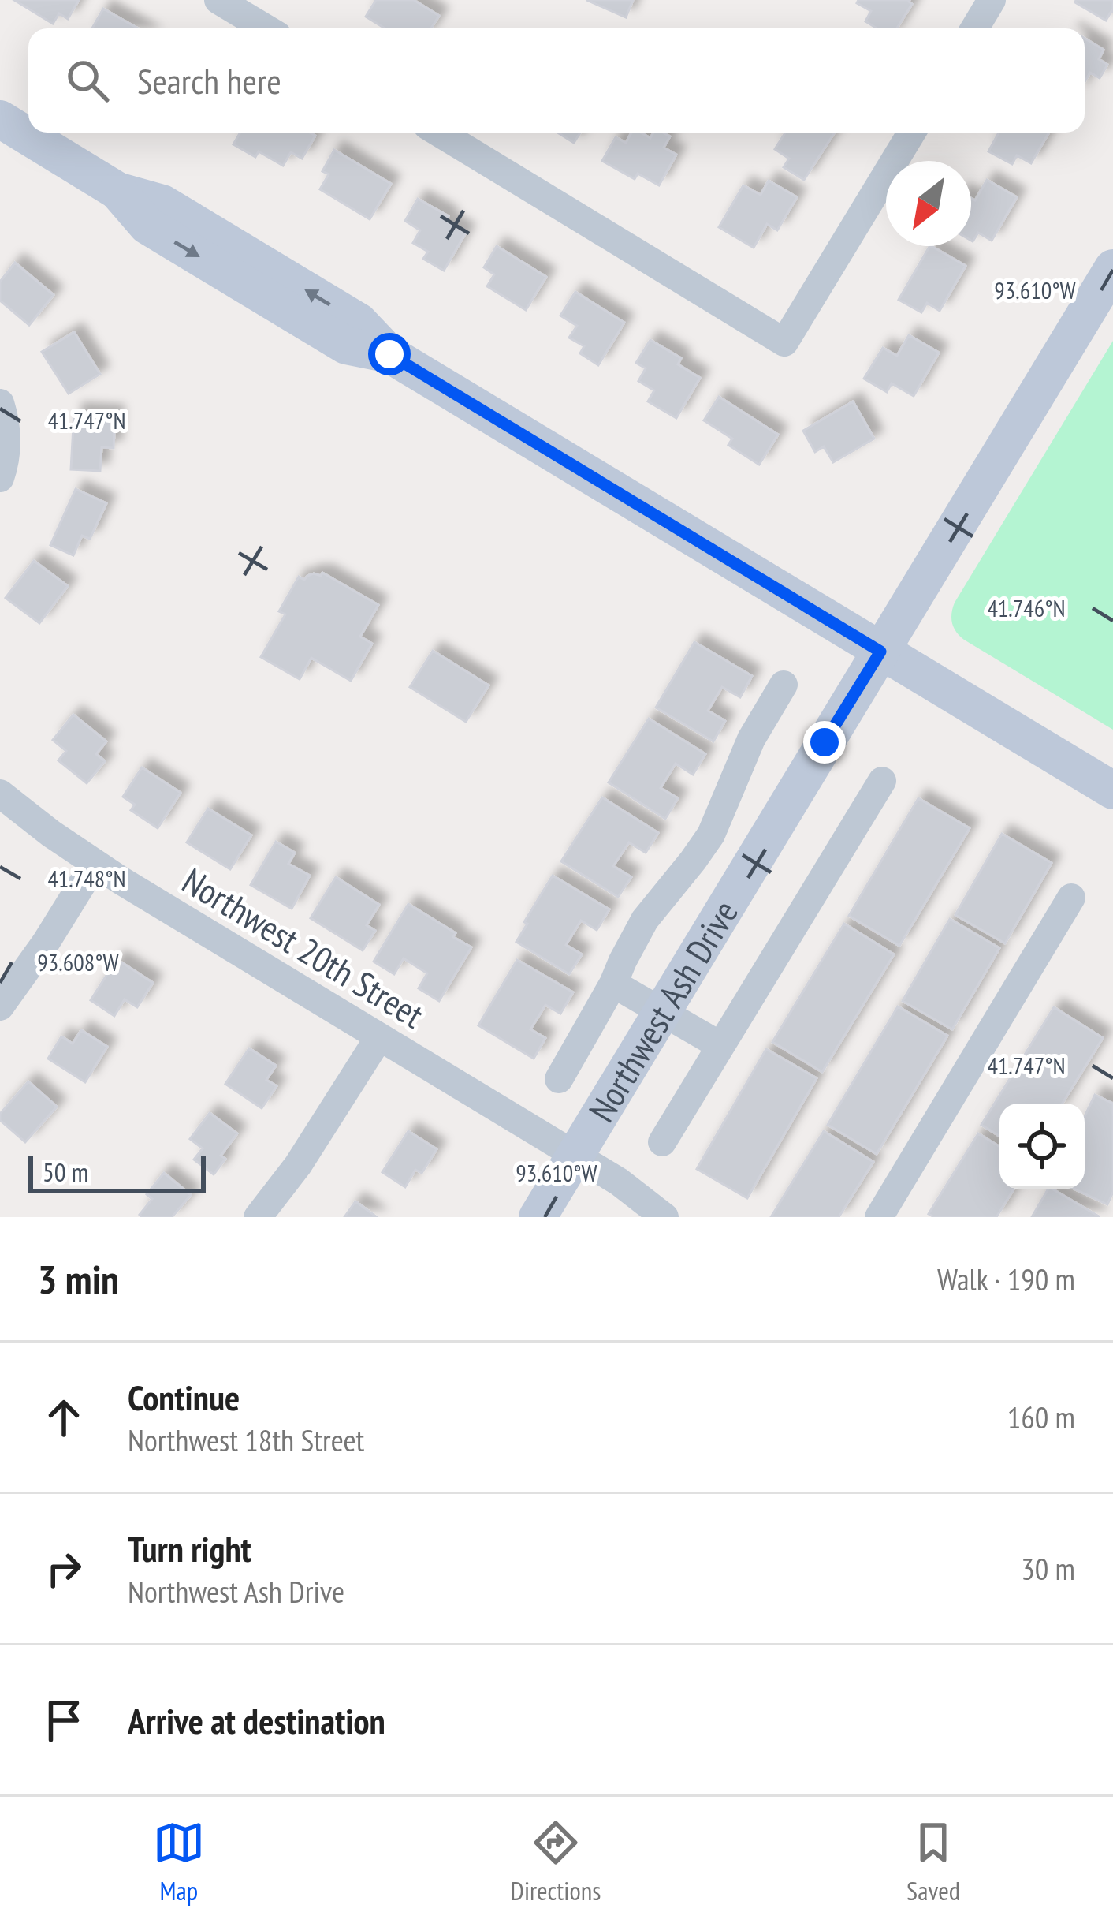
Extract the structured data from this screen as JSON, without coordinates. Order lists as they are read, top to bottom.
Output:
{
  "streets": {
    "main road": ["Northwest Ash Drive"],
    "street": ["Northwest 20th Street"]
  },
  "crossings": [
    ["Northwest 20th Street", "Northwest Ash Drive"]
  ],
  "scale_bar": "50 m",
  "north": "bottom left",
  "page": {
    "search": "Search here",
    "scale": "50 m",
    "heading": ["3 min", "Walk · 190 m"],
    "list": [
      ["Continue", "Northwest 18th Street", "160 m"],
      ["Turn right", "Northwest Ash Drive", "30 m"],
      "Arrive at destination"
    ],
    "nav": ["Map", "Directions", "Saved"]
  },
  "coordinates": [
    "93.610°W",
    "41.747°N",
    "41.746°N",
    "41.748°N",
    "93.608°W"
  ]
}
